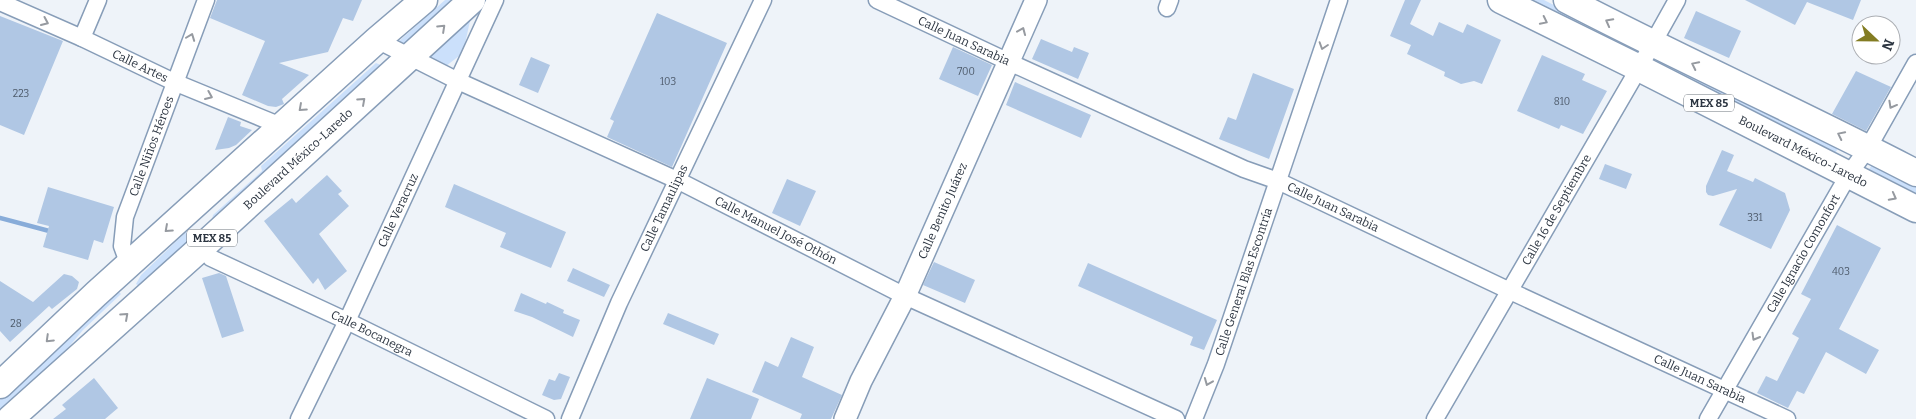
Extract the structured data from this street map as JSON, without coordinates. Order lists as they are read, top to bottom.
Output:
{
  "streets": {
    "main road": ["MEX 85", "Boulevard México-Laredo"],
    "street": [
      "Calle Juan Sarabia",
      "Calle Artes",
      "Calle Niños Héroes",
      "Calle Tamaulipas",
      "Calle Veracruz",
      "Calle 16 de Septiembre",
      "Calle Benito Juárez",
      "Calle Manuel José Othón",
      "Calle Ignacio Comonfort",
      "Calle General Blas Escontría",
      "Calle Bocanegra"
    ]
  },
  "crossings": [
    ["Calle Juan Sarabia", "Calle 16 de Septiembre"],
    ["Calle Juan Sarabia", "Calle Benito Juárez"],
    ["Calle Juan Sarabia", "Calle Ignacio Comonfort"],
    ["Calle Juan Sarabia", "Calle General Blas Escontría"],
    ["Calle Artes", "MEX 85"],
    ["Calle Artes", "Calle Niños Héroes"],
    ["MEX 85", "Calle Niños Héroes"],
    ["MEX 85", "Calle 16 de Septiembre"],
    ["MEX 85", "Calle Manuel José Othón"],
    ["MEX 85", "Calle Ignacio Comonfort"],
    ["Boulevard México-Laredo", "Calle 16 de Septiembre"],
    ["Boulevard México-Laredo", "Calle Manuel José Othón"],
    ["Boulevard México-Laredo", "Calle Ignacio Comonfort"],
    ["Boulevard México-Laredo", "Calle Bocanegra"],
    ["Calle Tamaulipas", "Calle Manuel José Othón"],
    ["Calle Veracruz", "Calle Manuel José Othón"],
    ["Calle Veracruz", "Calle Bocanegra"],
    ["Calle Benito Juárez", "Calle Manuel José Othón"]
  ],
  "one_way": ["Calle Artes", "Calle Ignacio Comonfort", "Calle General Blas Escontría"],
  "house_numbers": [
    "700",
    "103",
    "223",
    "810",
    "331",
    "403",
    "28"
  ],
  "north": "right"
}
